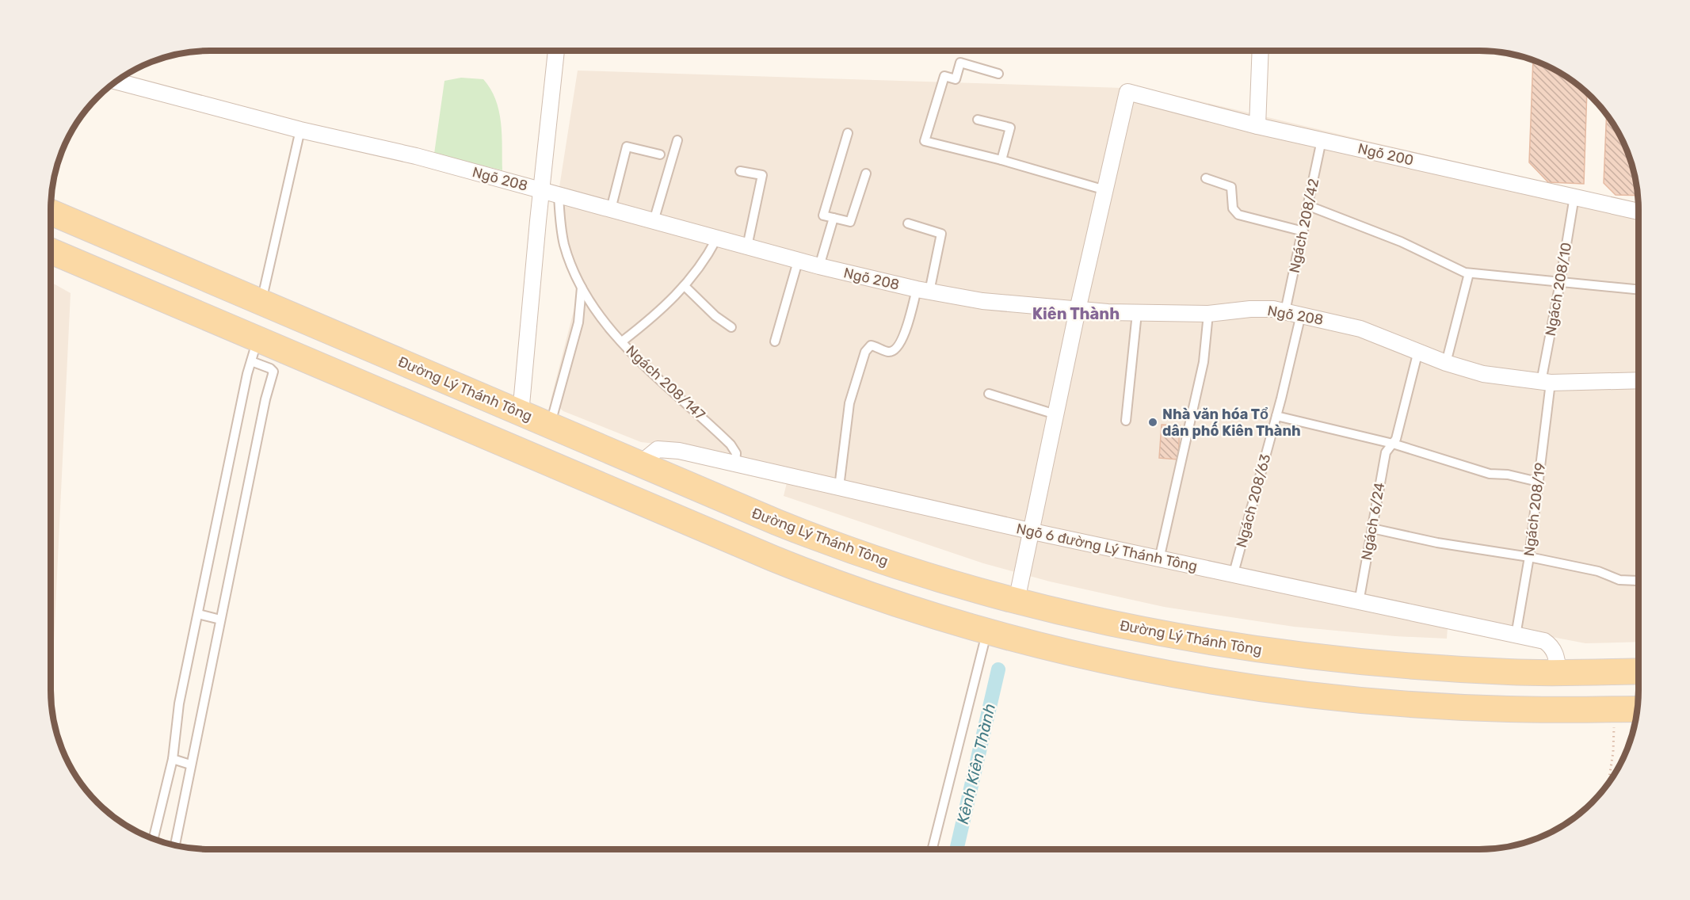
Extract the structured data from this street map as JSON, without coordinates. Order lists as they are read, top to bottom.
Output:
{
  "streets": {
    "main road": ["Đường Lý Thánh Tông"],
    "street": ["Ngõ 200", "Ngõ 208", "Ngõ 6 đường Lý Thánh Tông"],
    "lane": [
      "Ngách 208/42",
      "Ngách 208/10",
      "Ngách 208/147",
      "Ngách 208/63",
      "Ngách 208/19",
      "Ngách 6/24"
    ]
  },
  "crossings": [
    ["Ngõ 200", "Ngách 208/42"],
    ["Ngõ 200", "Ngách 208/10"],
    ["Ngõ 208", "Ngách 208/42"],
    ["Ngõ 208", "Ngách 208/10"],
    ["Ngõ 208", "Ngách 208/147"],
    ["Ngõ 208", "Ngách 208/63"],
    ["Ngõ 208", "Ngách 208/19"],
    ["Ngõ 208", "Ngách 6/24"],
    ["Ngách 208/10", "Ngách 208/19"],
    ["Ngách 208/147", "Ngõ 6 đường Lý Thánh Tông"],
    ["Đường Lý Thánh Tông", "Ngõ 6 đường Lý Thánh Tông"],
    ["Ngách 208/63", "Ngõ 6 đường Lý Thánh Tông"],
    ["Ngách 208/19", "Ngõ 6 đường Lý Thánh Tông"],
    ["Ngách 6/24", "Ngõ 6 đường Lý Thánh Tông"]
  ],
  "districts": ["Kiên Thành"],
  "water": ["Kênh Kiên Thành"],
  "places": ["Nhà văn hóa Tổ dân phố Kiên Thành"]
}
